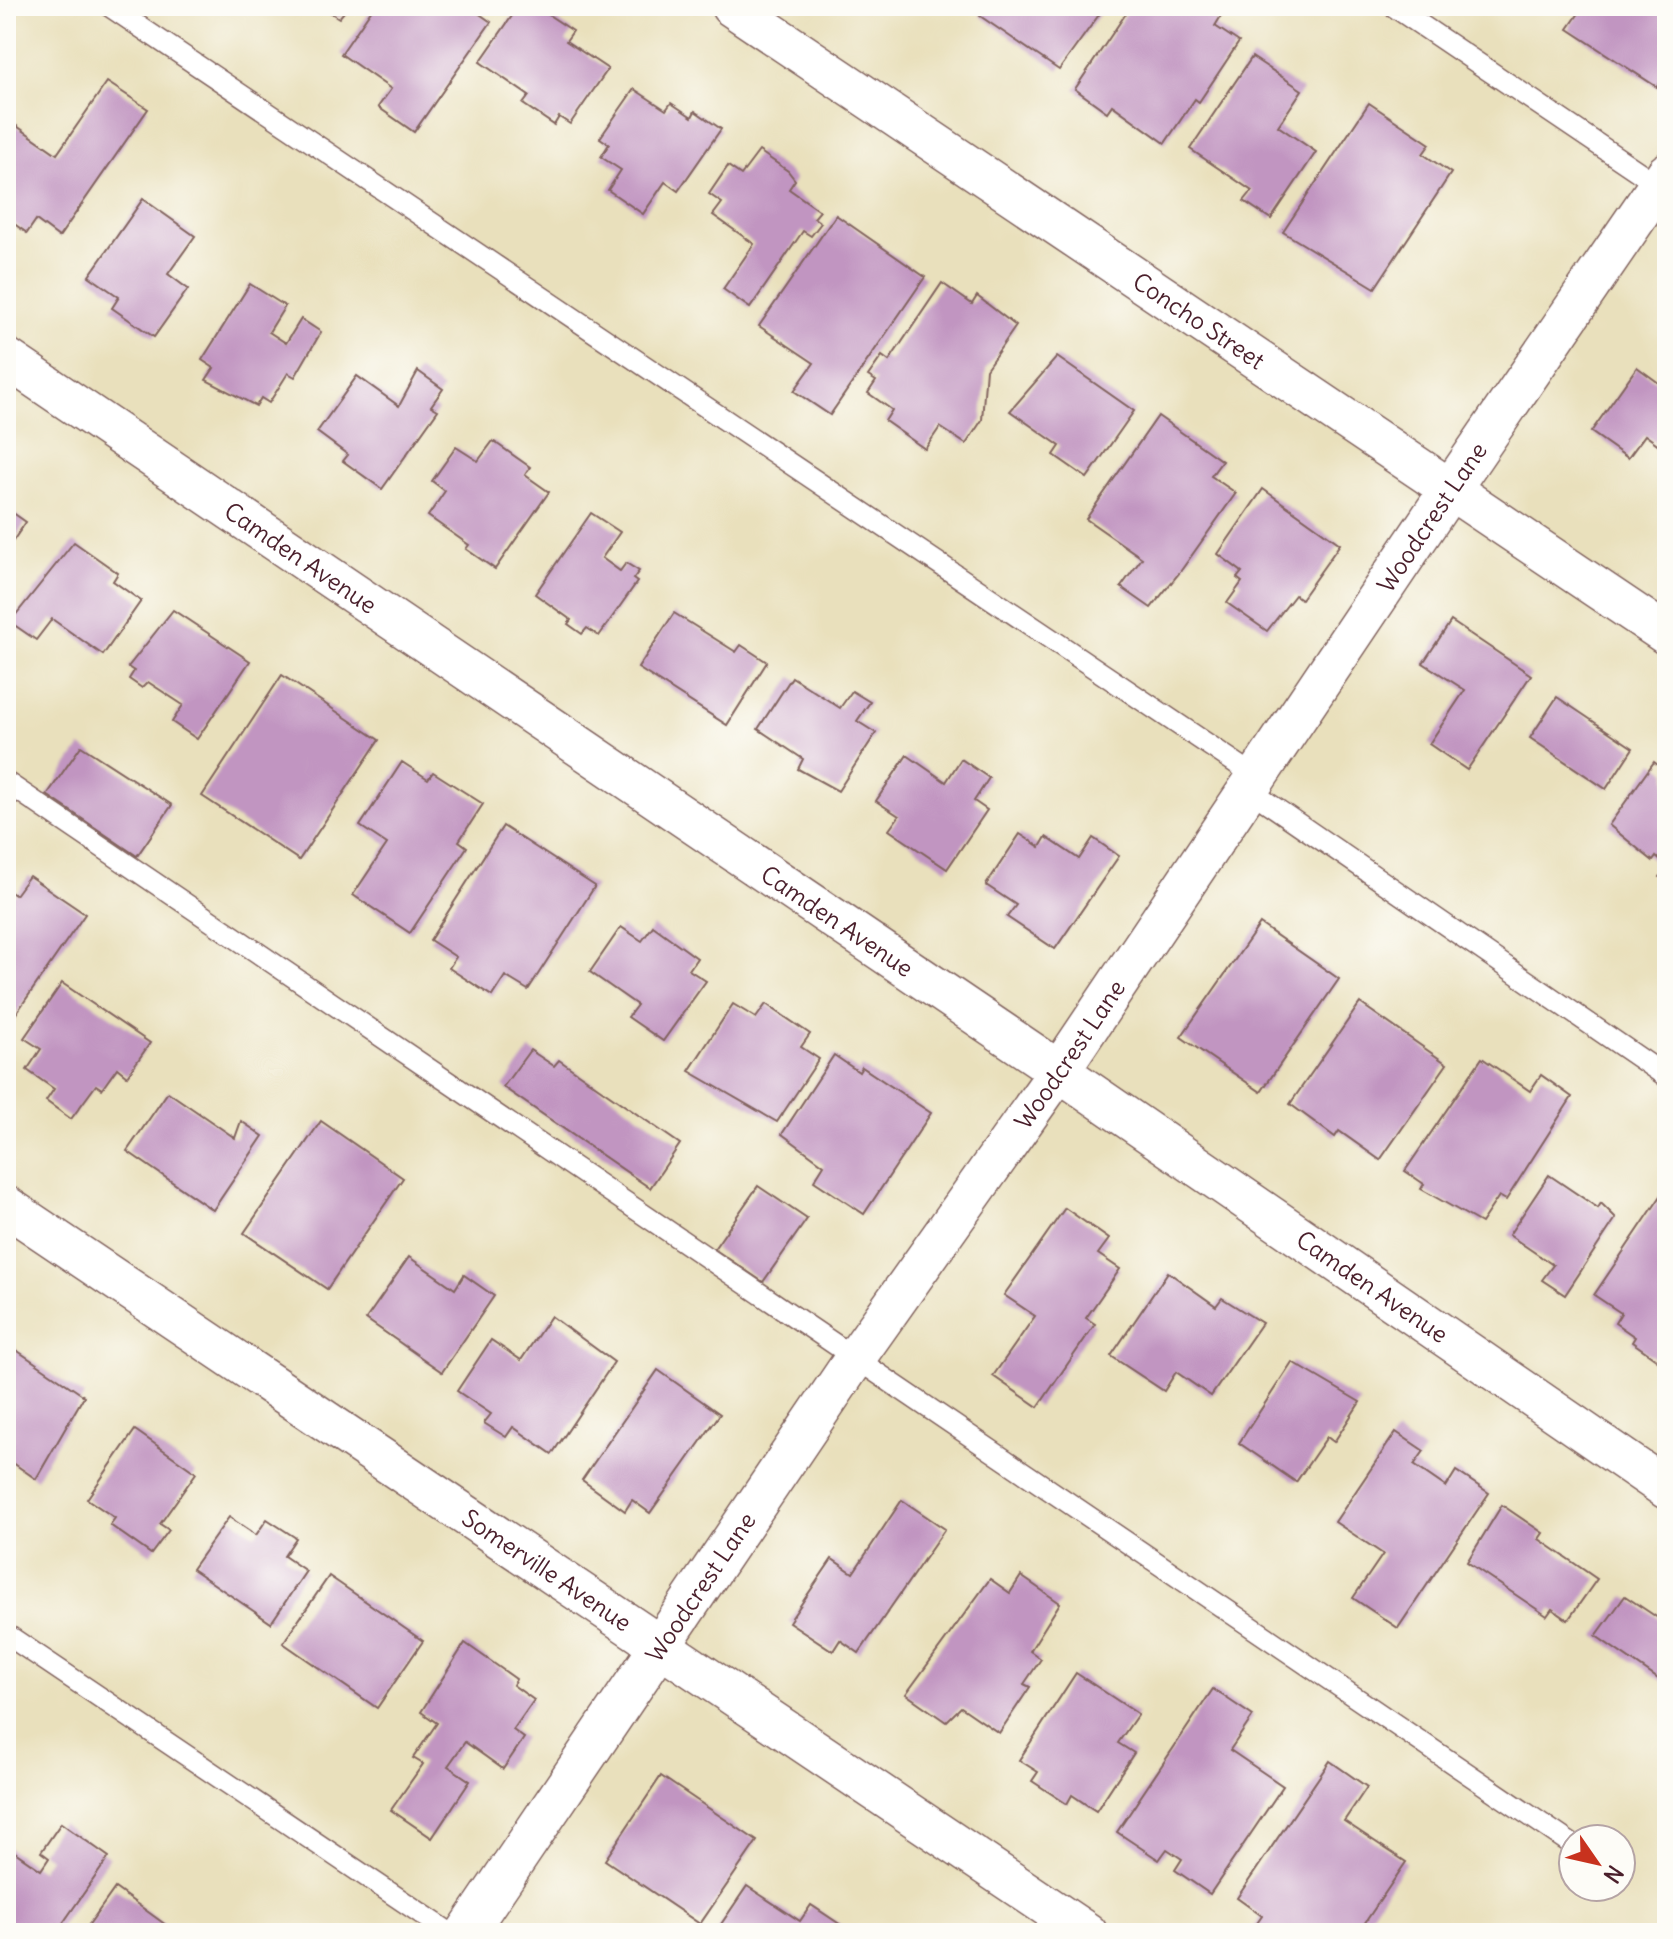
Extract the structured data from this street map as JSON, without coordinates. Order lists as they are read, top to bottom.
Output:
{
  "streets": {
    "street": [
      "Concho Street",
      "Woodcrest Lane",
      "Camden Avenue",
      "Somerville Avenue"
    ]
  },
  "crossings": [
    ["Concho Street", "Woodcrest Lane"],
    ["Woodcrest Lane", "Camden Avenue"],
    ["Woodcrest Lane", "Somerville Avenue"]
  ],
  "north": "bottom right"
}
